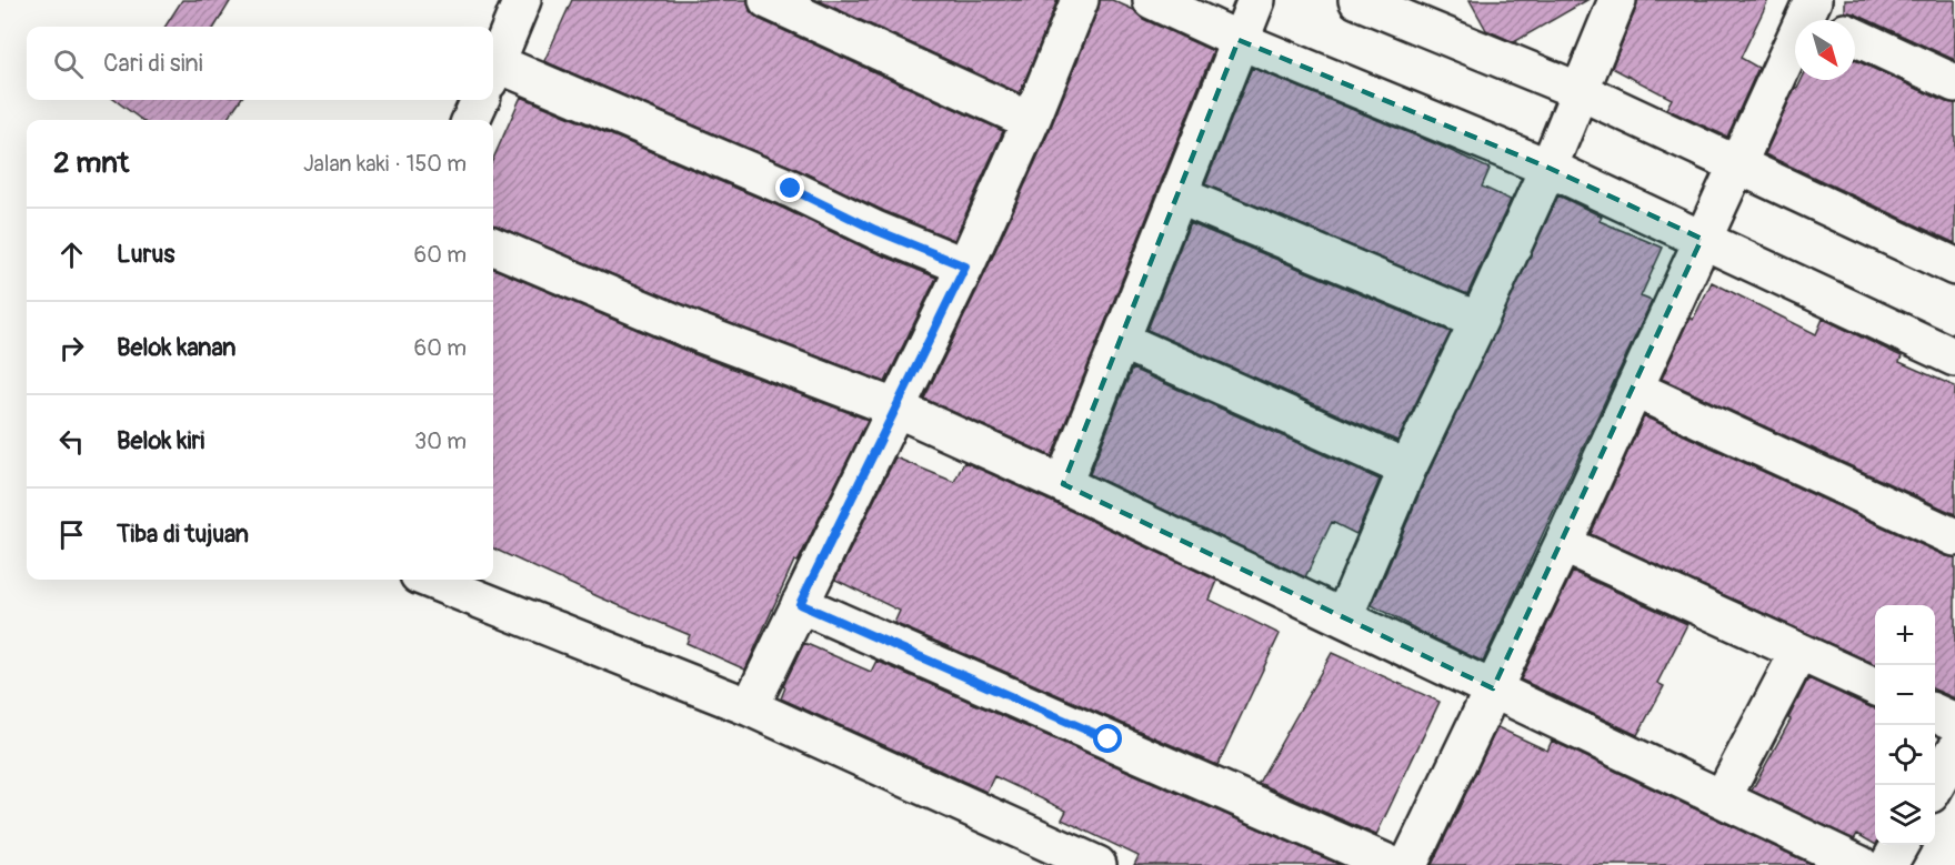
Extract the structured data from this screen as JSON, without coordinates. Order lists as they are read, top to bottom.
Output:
{
  "north": "bottom right",
  "page": {
    "search": "Cari di sini",
    "heading": ["2 mnt", "Jalan kaki · 150 m"],
    "list": [
      ["Lurus", "60 m"],
      ["Belok kanan", "60 m"],
      ["Belok kiri", "30 m"],
      "Tiba di tujuan"
    ],
    "map_buttons": ["+", "−"]
  }
}
